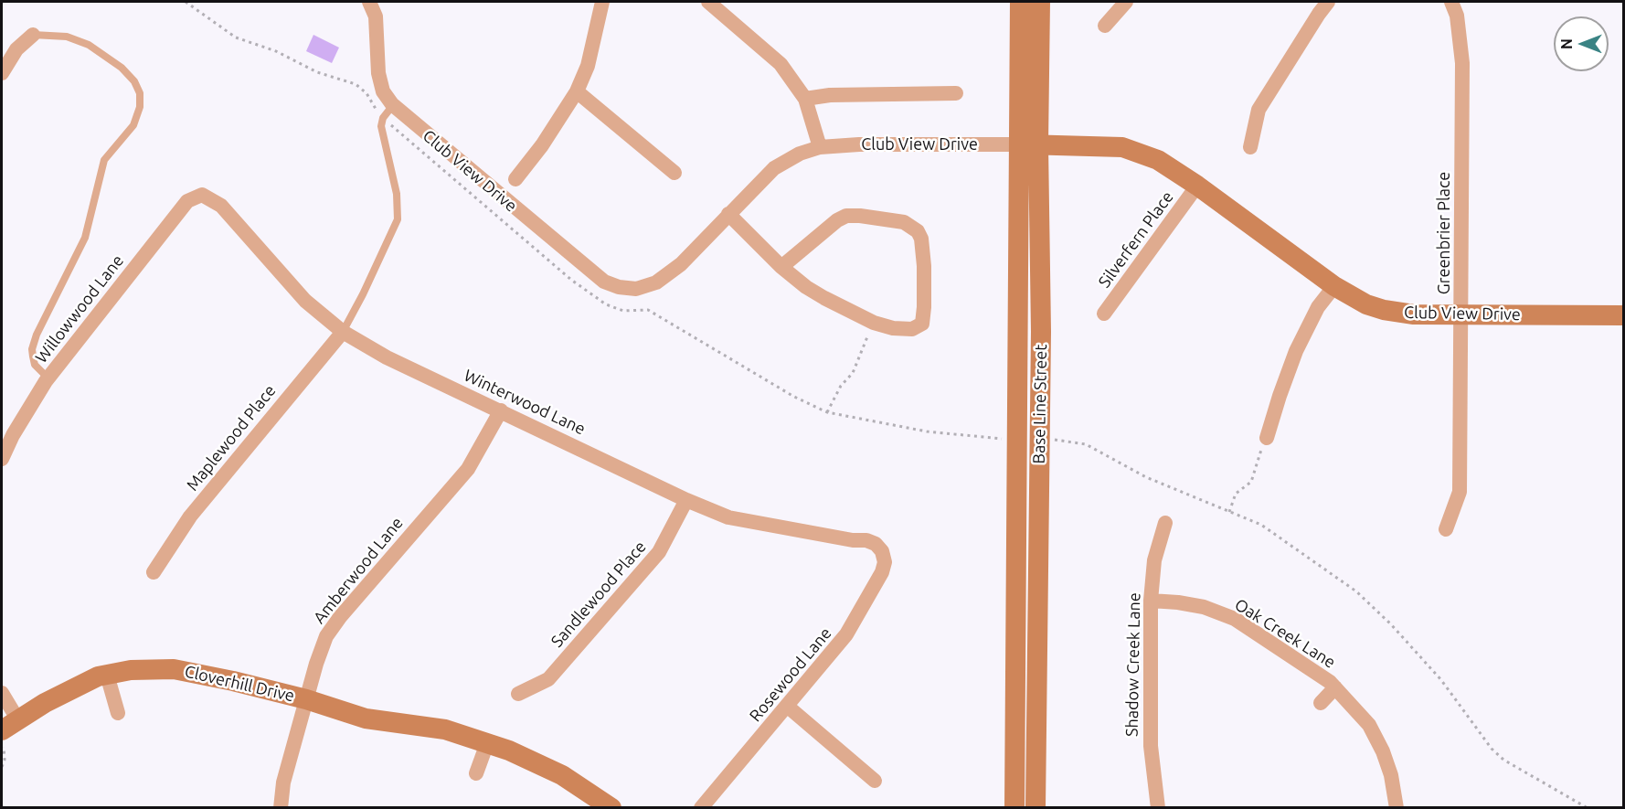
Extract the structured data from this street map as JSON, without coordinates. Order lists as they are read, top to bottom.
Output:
{
  "streets": {
    "main road": ["Club View Drive", "Base Line Street", "Cloverhill Drive"],
    "street": [
      "Greenbrier Place",
      "Silverfern Place",
      "Willowwood Lane",
      "Winterwood Lane",
      "Maplewood Place",
      "Amberwood Lane",
      "Sandlewood Place",
      "Oak Creek Lane",
      "Shadow Creek Lane",
      "Rosewood Lane"
    ]
  },
  "crossings": [
    ["Club View Drive", "Greenbrier Place"],
    ["Club View Drive", "Silverfern Place"],
    ["Club View Drive", "Base Line Street"],
    ["Willowwood Lane", "Winterwood Lane"],
    ["Winterwood Lane", "Maplewood Place"],
    ["Winterwood Lane", "Amberwood Lane"],
    ["Winterwood Lane", "Sandlewood Place"],
    ["Winterwood Lane", "Rosewood Lane"],
    ["Amberwood Lane", "Cloverhill Drive"],
    ["Oak Creek Lane", "Shadow Creek Lane"]
  ],
  "north": "left"
}
